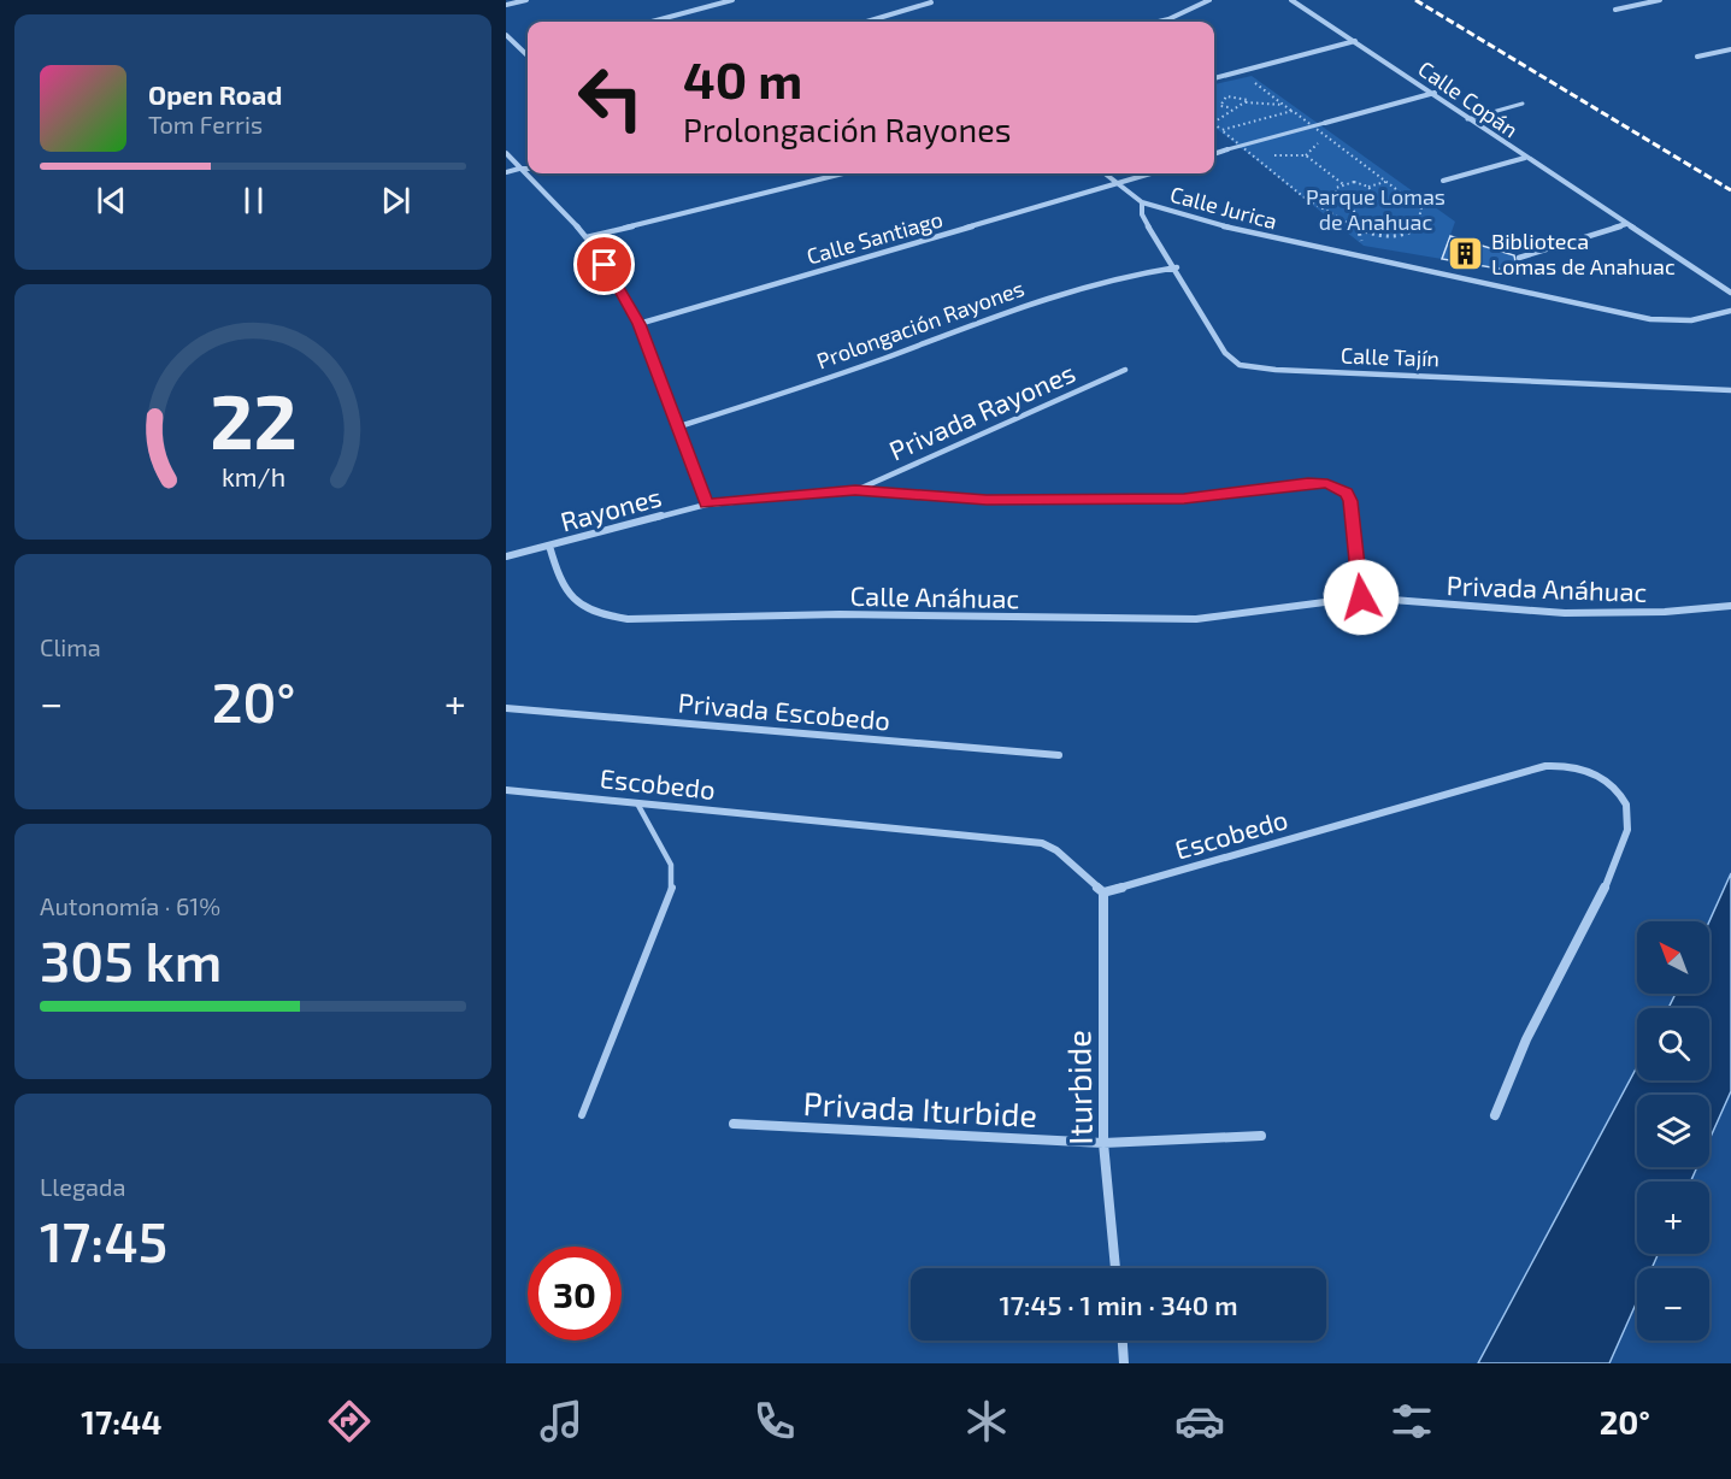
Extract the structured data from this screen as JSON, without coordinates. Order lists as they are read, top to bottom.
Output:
{
  "streets": {
    "street": [
      "Calle Copán",
      "Calle Jurica",
      "Calle Santiago",
      "Prolongación Rayones",
      "Calle Tajín",
      "Privada Rayones",
      "Rayones",
      "Privada Anáhuac",
      "Calle Anáhuac",
      "Privada Escobedo",
      "Escobedo",
      "Iturbide",
      "Privada Iturbide"
    ]
  },
  "crossings": [
    ["Calle Jurica", "Calle Santiago"],
    ["Calle Jurica", "Calle Tajín"],
    ["Prolongación Rayones", "Calle Tajín"],
    ["Privada Rayones", "Rayones"],
    ["Rayones", "Calle Anáhuac"],
    ["Privada Anáhuac", "Calle Anáhuac"],
    ["Escobedo", "Iturbide"],
    ["Iturbide", "Privada Iturbide"]
  ],
  "parks": ["Parque Lomas de Anahuac"],
  "places": {
    "building": ["Biblioteca Lomas de Anahuac"]
  },
  "north": "top left",
  "page": {
    "turn": ["40 m", "Prolongación Rayones"],
    "song": ["Open Road", "Tom Ferris"],
    "tile": [
      "Clima",
      ["Autonomía · 61%", "305 km"],
      ["Llegada", "17:45"]
    ],
    "heat": ["−", "20°", "+"],
    "map_buttons": ["+", "−"],
    "limit": "30",
    "trip": "17:45 · 1 min · 340 m",
    "tabs": ["17:44", "20°"],
    "gauge": ["22", "km/h"]
  }
}
